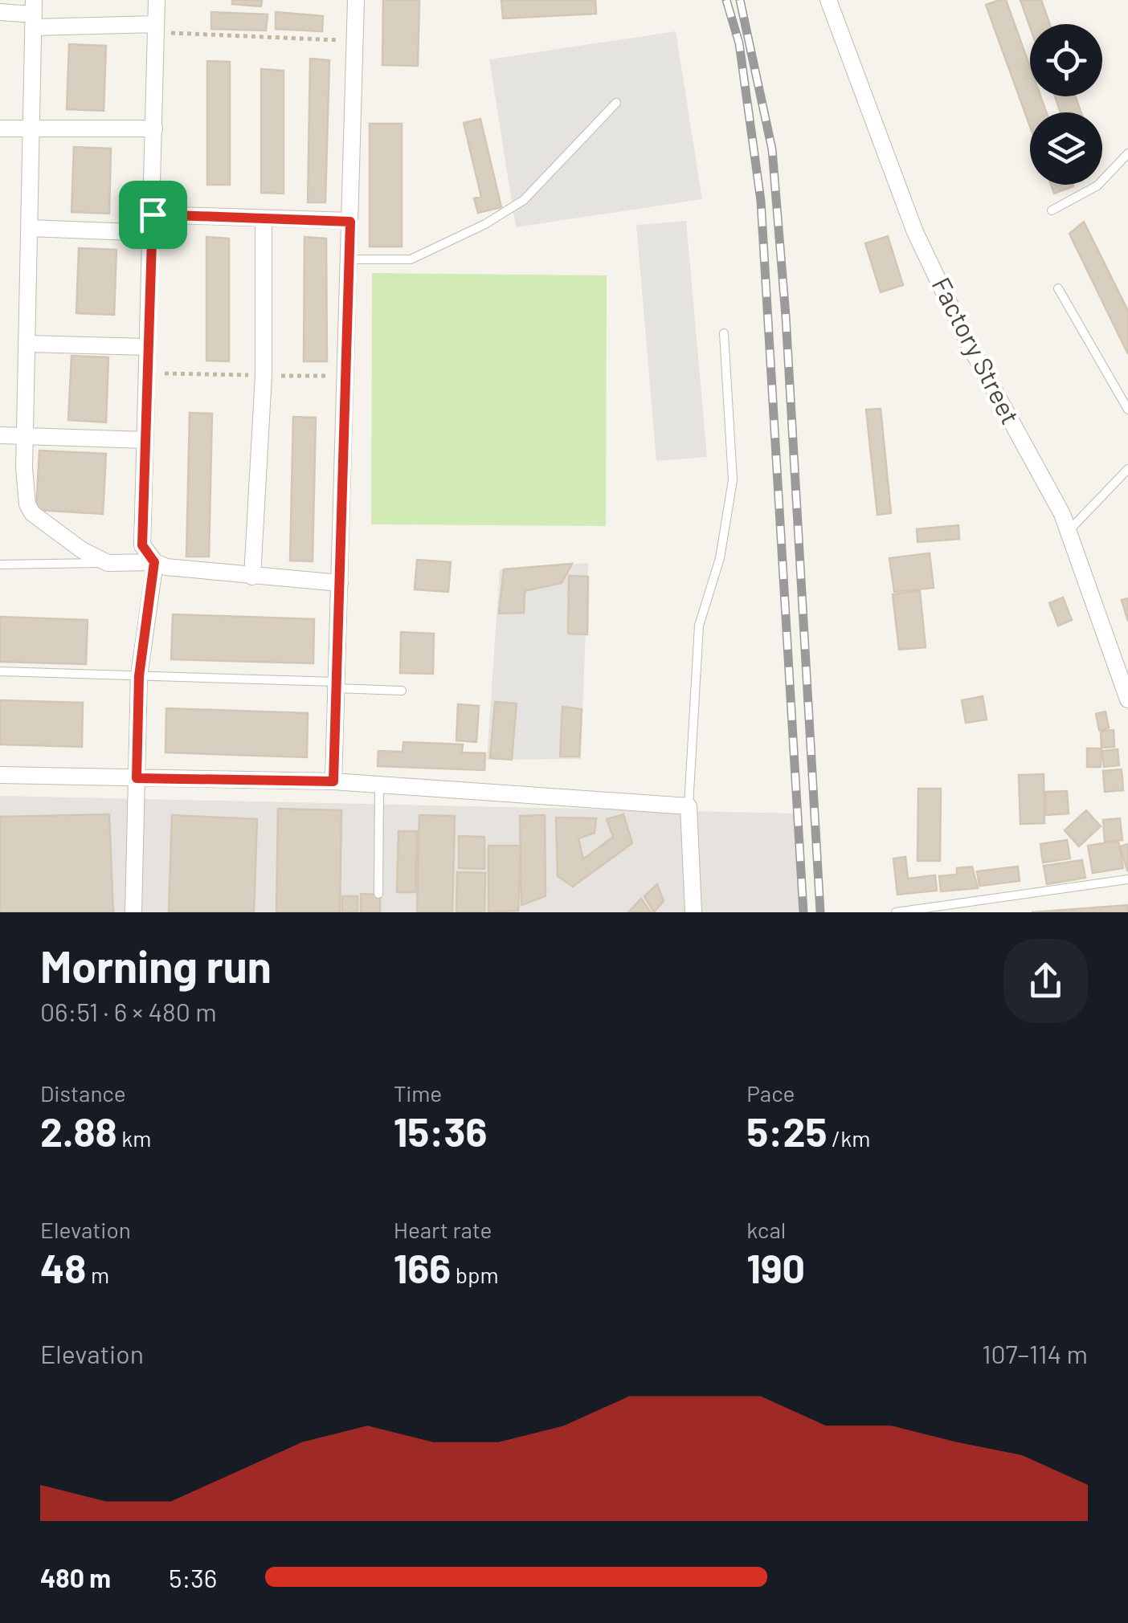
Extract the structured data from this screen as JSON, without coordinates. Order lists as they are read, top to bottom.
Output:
{
  "streets": {
    "street": ["Factory Street"]
  },
  "page": {
    "heading": ["Morning run", "06:51 · 6 × 480 m"],
    "stats": [
      ["Distance", "2.88 km"],
      ["Time", "15:36"],
      ["Pace", "5:25 /km"],
      ["Elevation", "48 m"],
      ["Heart rate", "166 bpm"],
      ["kcal", "190"]
    ],
    "chart": ["Elevation", "107–114 m"],
    "list": [
      {
        "name": "480 m",
        "note": "5:36"
      }
    ]
  }
}
